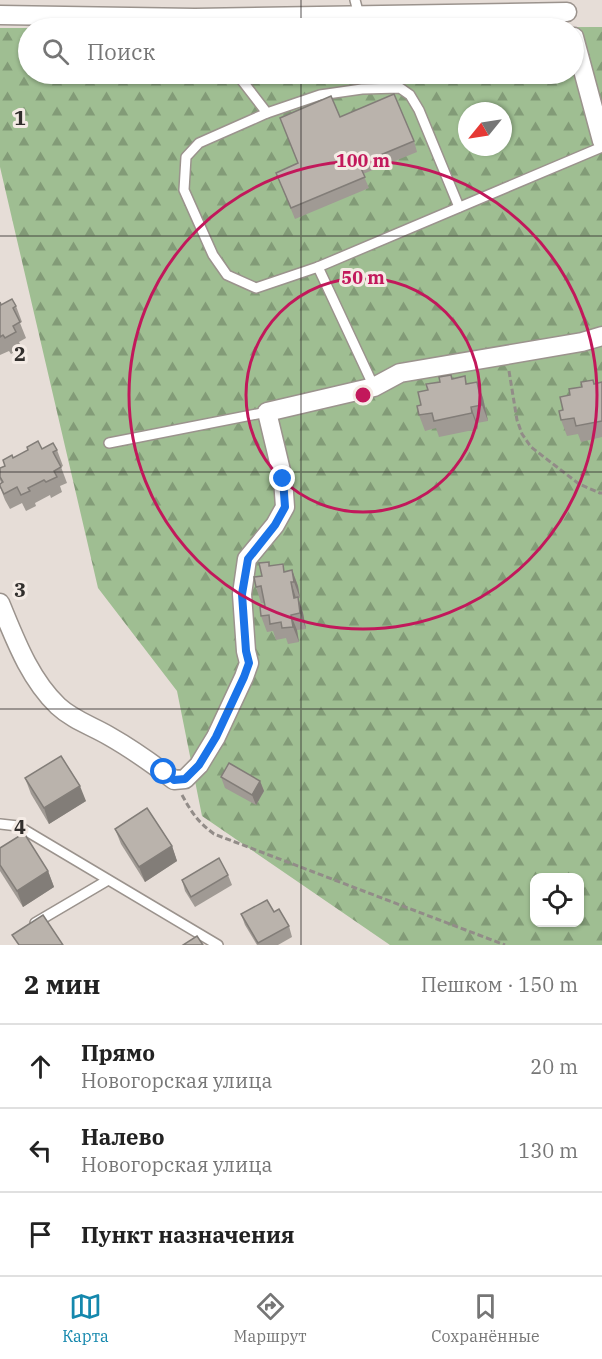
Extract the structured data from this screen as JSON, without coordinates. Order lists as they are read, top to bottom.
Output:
{
  "north": "bottom left",
  "page": {
    "search": "Поиск",
    "heading": ["2 мин", "Пешком · 150 m"],
    "list": [
      ["Прямо", "Новогорская улица", "20 m"],
      ["Налево", "Новогорская улица", "130 m"],
      "Пункт назначения"
    ],
    "nav": ["Карта", "Маршрут", "Сохранённые"]
  },
  "grid": {
    "rows": [
      "1",
      "2",
      "3",
      "4"
    ]
  },
  "rings": ["100 m", "50 m"]
}
